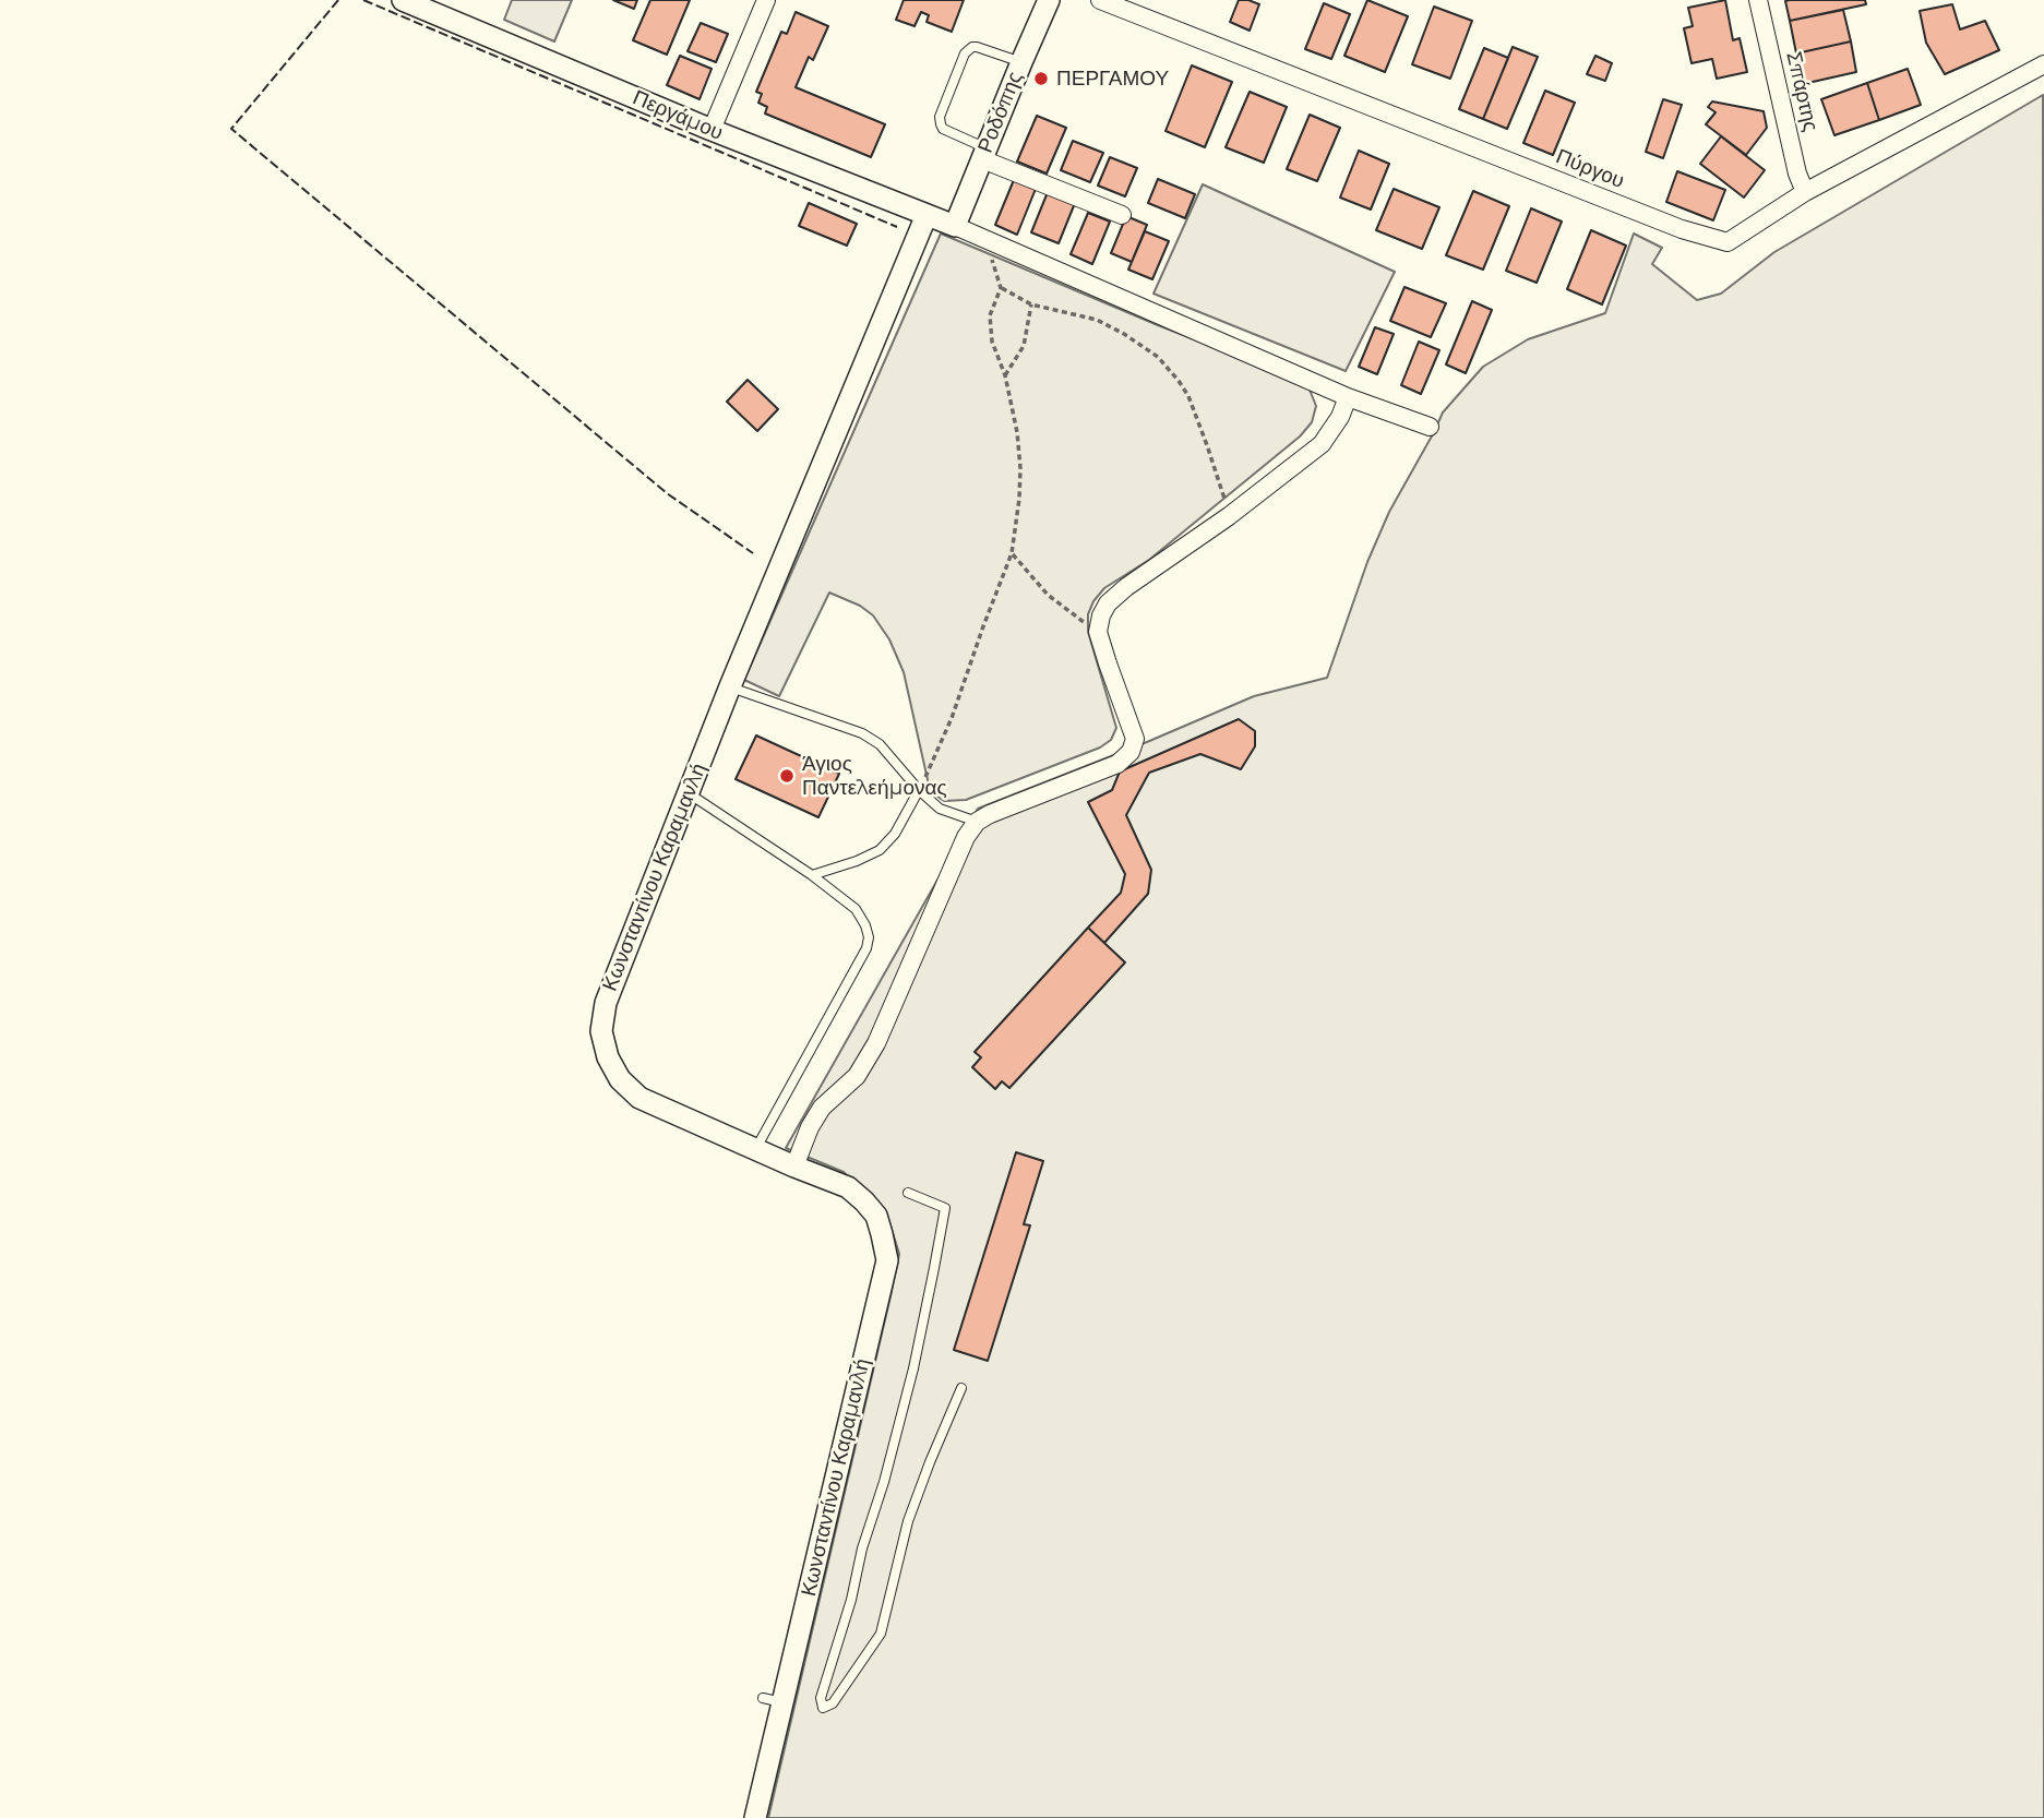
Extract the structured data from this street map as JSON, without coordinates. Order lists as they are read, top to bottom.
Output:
{
  "streets": {
    "street": [
      "Σπάρτης",
      "Ροδόπης",
      "Περγάμου",
      "Πύργου",
      "Κωνσταντίνου Καραμανλή"
    ]
  },
  "crossings": [
    ["Σπάρτης", "Πύργου"],
    ["Ροδόπης", "Περγάμου"],
    ["Περγάμου", "Κωνσταντίνου Καραμανλή"]
  ],
  "places": ["ΠΕΡΓΑΜΟΥ", "Άγιος Παντελεήμονας"]
}
